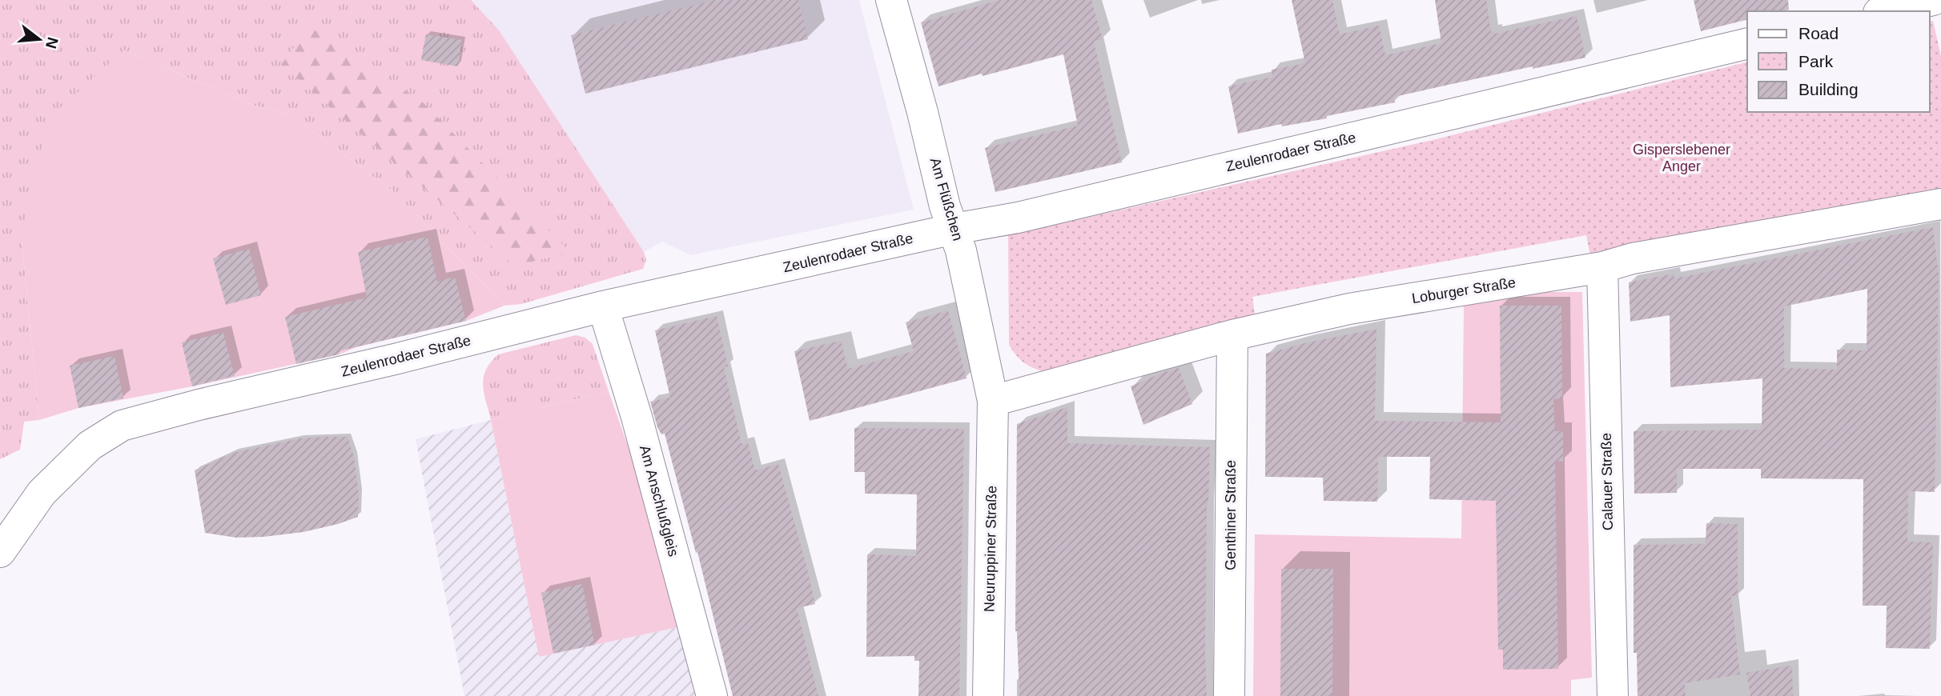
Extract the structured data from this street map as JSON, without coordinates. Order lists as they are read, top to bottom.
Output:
{
  "streets": {
    "street": [
      "Zeulenrodaer Straße",
      "Am Flüßchen",
      "Loburger Straße",
      "Calauer Straße",
      "Am Anschlußgleis",
      "Genthiner Straße",
      "Neuruppiner Straße"
    ]
  },
  "crossings": [
    ["Zeulenrodaer Straße", "Am Flüßchen"],
    ["Zeulenrodaer Straße", "Am Anschlußgleis"],
    ["Am Flüßchen", "Loburger Straße"],
    ["Am Flüßchen", "Neuruppiner Straße"],
    ["Loburger Straße", "Calauer Straße"],
    ["Loburger Straße", "Genthiner Straße"],
    ["Loburger Straße", "Neuruppiner Straße"]
  ],
  "parks": ["Gisperslebener Anger"],
  "legend": ["Road", "Park", "Building"],
  "north": "right"
}
